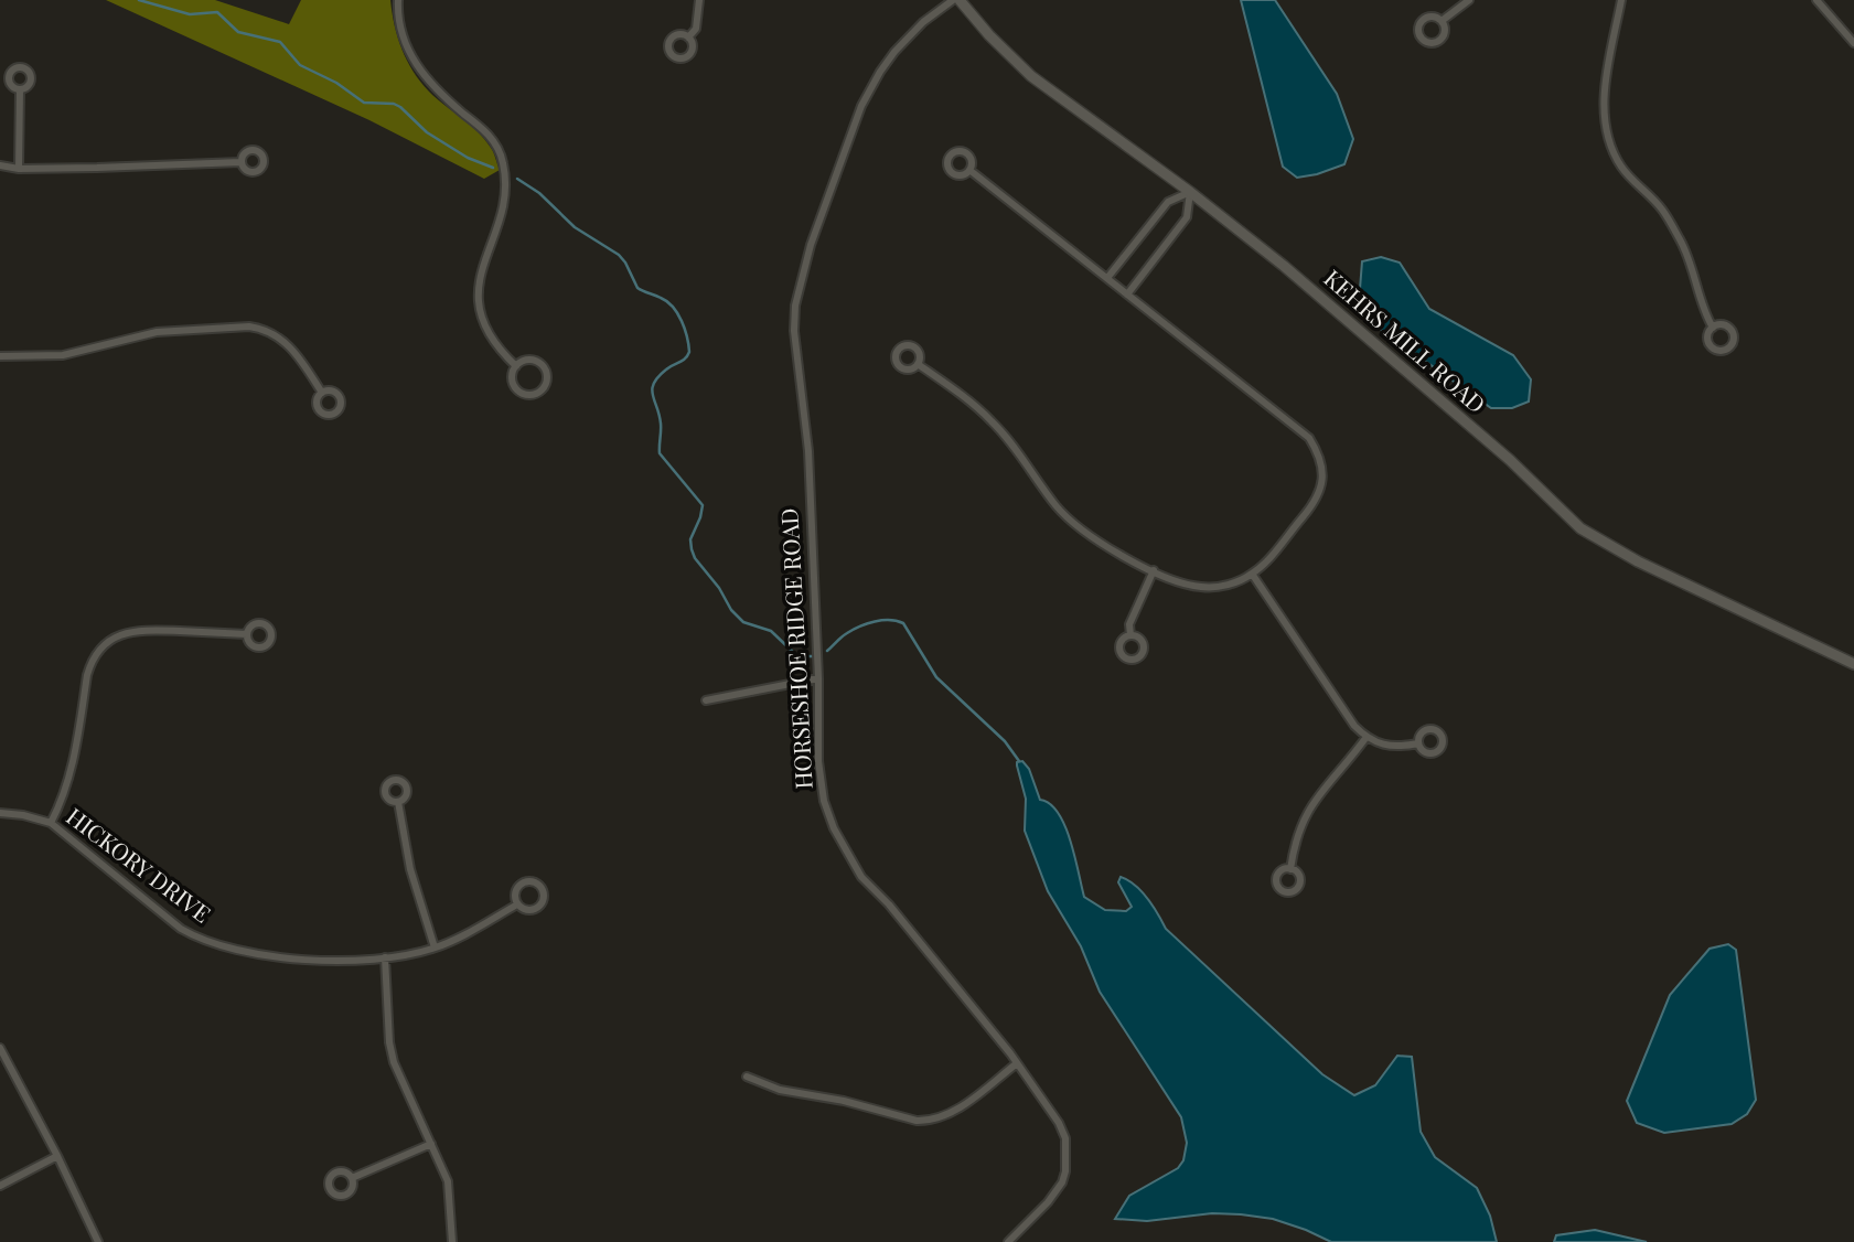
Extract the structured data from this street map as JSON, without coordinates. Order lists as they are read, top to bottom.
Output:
{
  "streets": {
    "main road": ["KEHRS MILL ROAD"],
    "street": ["HORSESHOE RIDGE ROAD", "HICKORY DRIVE"]
  }
}
